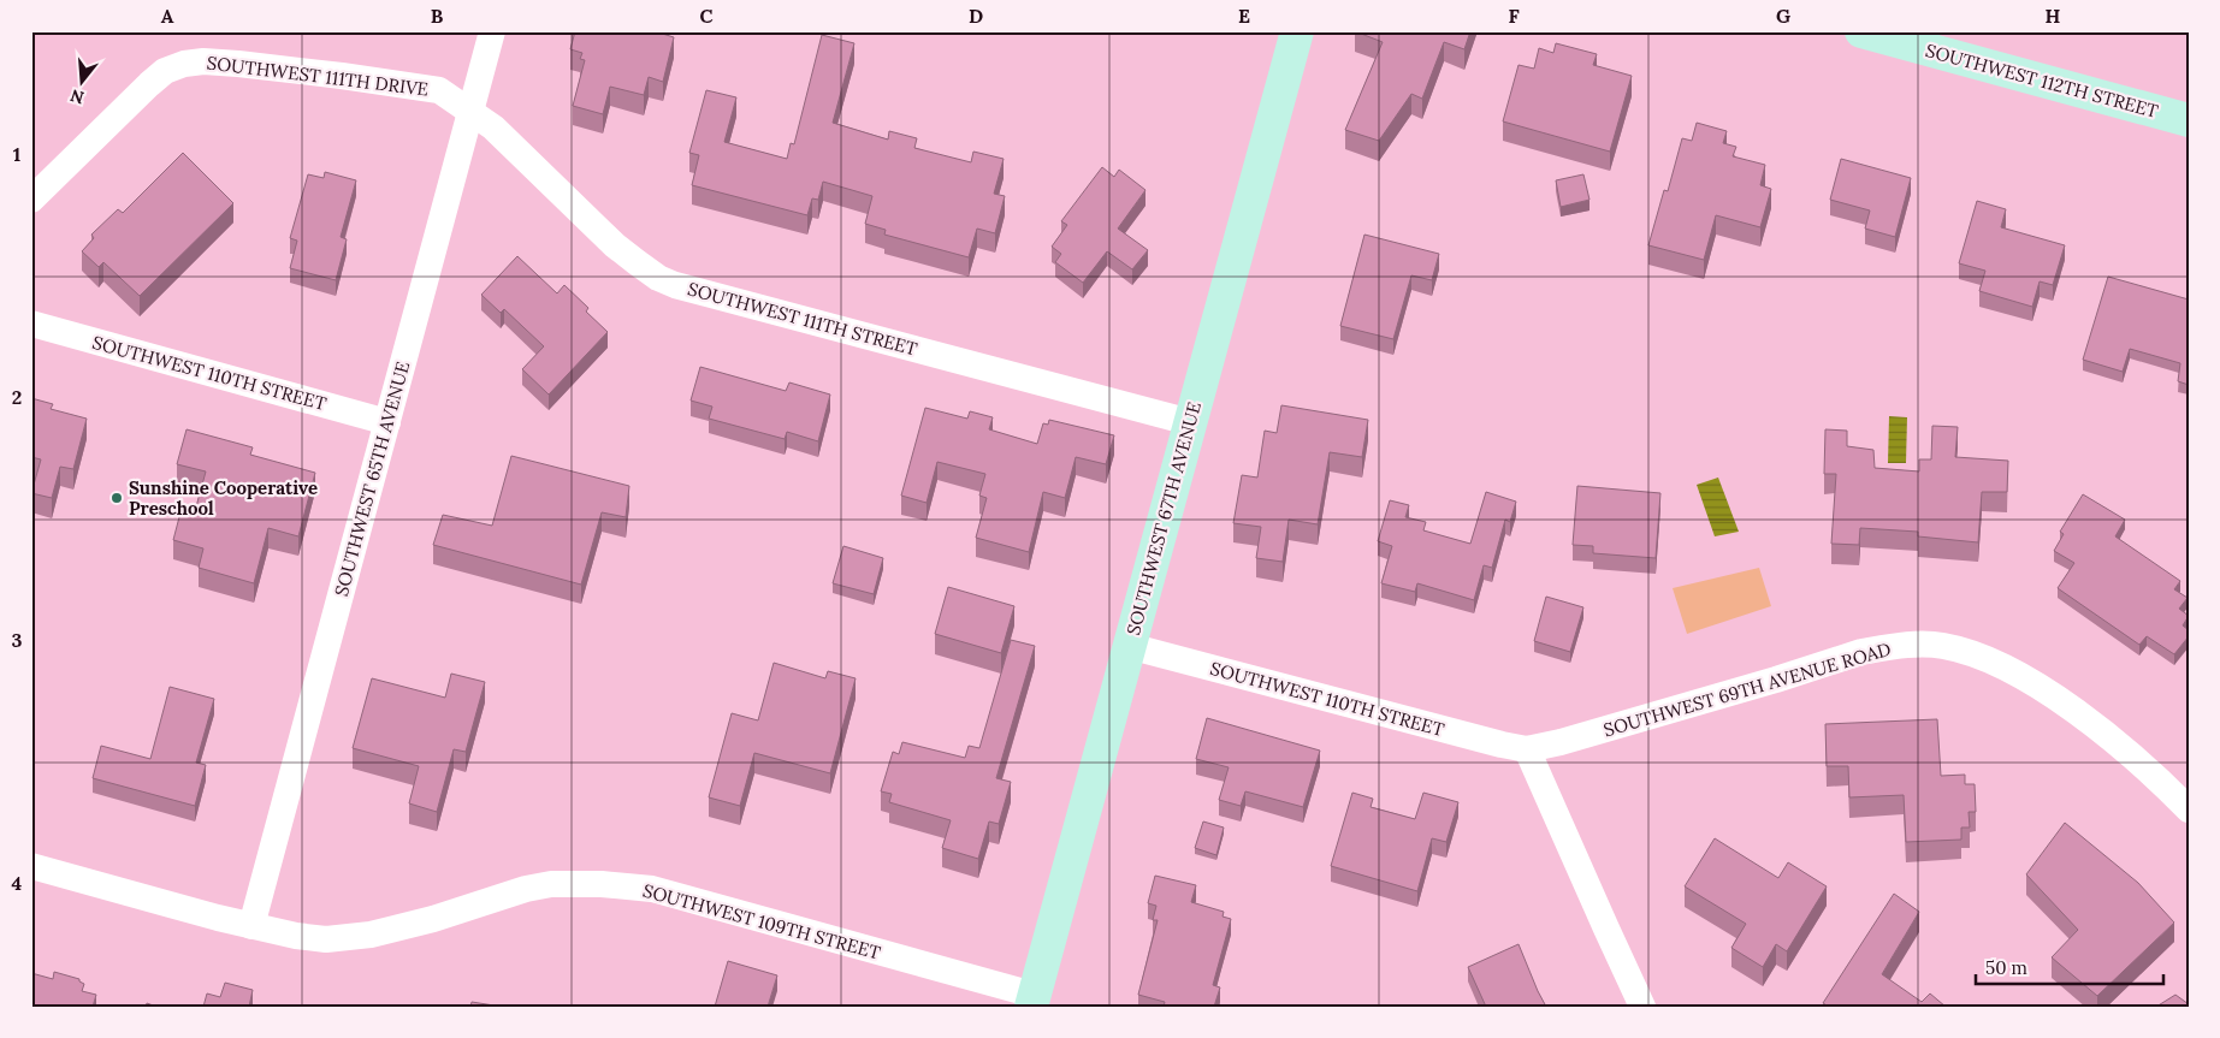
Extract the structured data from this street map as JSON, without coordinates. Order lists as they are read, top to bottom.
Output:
{
  "streets": {
    "main road": ["SOUTHWEST 112TH STREET", "SOUTHWEST 67TH AVENUE"],
    "street": [
      "SOUTHWEST 111TH DRIVE",
      "SOUTHWEST 111TH STREET",
      "SOUTHWEST 110TH STREET",
      "SOUTHWEST 65TH AVENUE",
      "SOUTHWEST 69TH AVENUE ROAD",
      "SOUTHWEST 109TH STREET"
    ]
  },
  "crossings": [
    ["SOUTHWEST 111TH DRIVE", "SOUTHWEST 111TH STREET"],
    ["SOUTHWEST 111TH DRIVE", "SOUTHWEST 65TH AVENUE"],
    ["SOUTHWEST 111TH STREET", "SOUTHWEST 65TH AVENUE"],
    ["SOUTHWEST 111TH STREET", "SOUTHWEST 67TH AVENUE"],
    ["SOUTHWEST 110TH STREET", "SOUTHWEST 65TH AVENUE"],
    ["SOUTHWEST 110TH STREET", "SOUTHWEST 67TH AVENUE"],
    ["SOUTHWEST 110TH STREET", "SOUTHWEST 69TH AVENUE ROAD"],
    ["SOUTHWEST 65TH AVENUE", "SOUTHWEST 109TH STREET"],
    ["SOUTHWEST 67TH AVENUE", "SOUTHWEST 109TH STREET"]
  ],
  "places": ["Sunshine Cooperative Preschool"],
  "scale_bar": "50 m",
  "north": "bottom",
  "grid": {
    "columns": [
      "A",
      "B",
      "C",
      "D",
      "E",
      "F",
      "G",
      "H"
    ],
    "rows": [
      "1",
      "2",
      "3",
      "4"
    ]
  }
}
